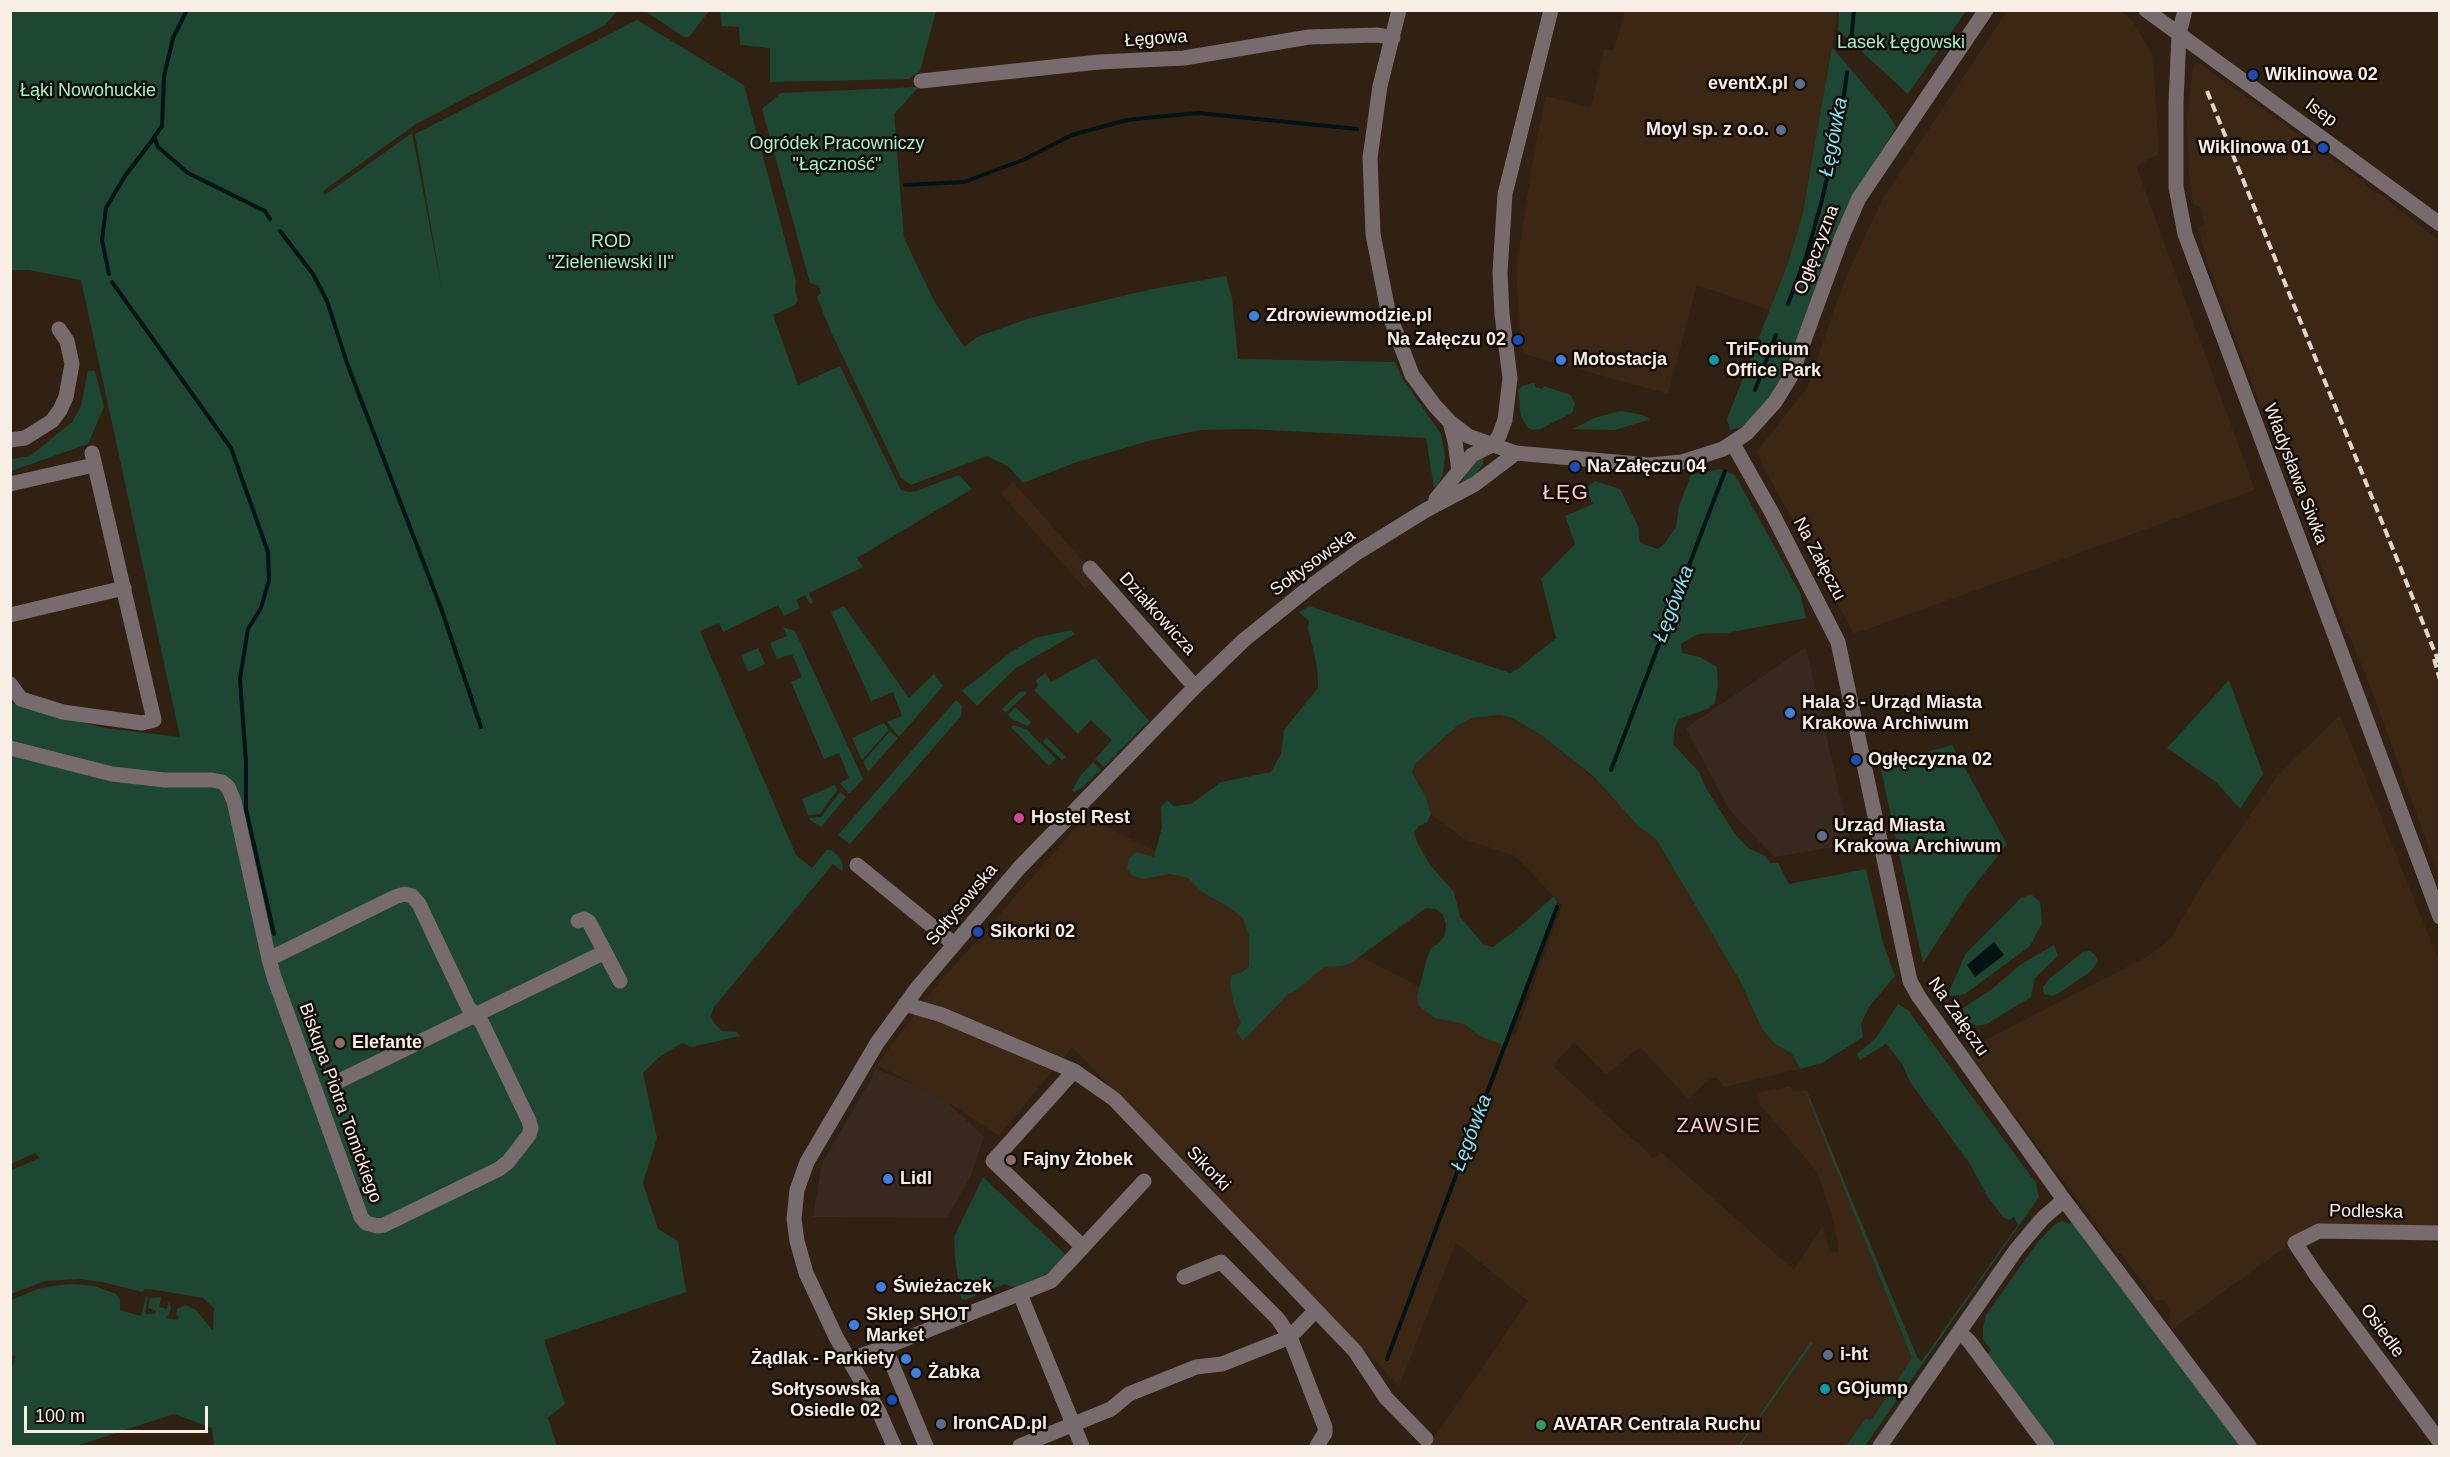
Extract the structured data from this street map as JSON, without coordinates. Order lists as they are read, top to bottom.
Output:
{
  "streets": {
    "street": [
      "Łęgowa",
      "Isep",
      "Ogłęczyzna",
      "Władysława Siwka",
      "Na Załęczu",
      "Sołtysowska",
      "Działkowicza",
      "Biskupa Piotra Tomickiego",
      "Sikorki",
      "Podleska",
      "Osiedle"
    ]
  },
  "crossings": [
    ["Isep", "Władysława Siwka"],
    ["Ogłęczyzna", "Na Załęczu"],
    ["Sołtysowska", "Działkowicza"],
    ["Sołtysowska", "Sikorki"],
    ["Podleska", "Osiedle"]
  ],
  "districts": ["ŁĘG", "ZAWSIE"],
  "water": ["Łęgówka"],
  "parks": [
    "Lasek Łęgowski",
    "Łąki Nowohuckie",
    "Ogródek Pracowniczy \"Łączność\"",
    "ROD \"Zieleniewski II\""
  ],
  "places": [
    "Wiklinowa 02",
    "eventX.pl",
    "Moyl sp. z o.o.",
    "Wiklinowa 01",
    "Zdrowiewmodzie.pl",
    "Na Załęczu 02",
    "Motostacja",
    "TriForium Office Park",
    "Na Załęczu 04",
    "Hala 3 - Urząd Miasta Krakowa Archiwum",
    "Ogłęczyzna 02",
    "Hostel Rest",
    "Urząd Miasta Krakowa Archiwum",
    "Sikorki 02",
    "Elefante",
    "Fajny Żłobek",
    "Lidl",
    "Świeżaczek",
    "Sklep SHOT Market",
    "i-ht",
    "Żądlak - Parkiety",
    "Żabka",
    "GOjump",
    "Sołtysowska Osiedle 02",
    "IronCAD.pl",
    "AVATAR Centrala Ruchu"
  ],
  "scale_bar": "100 m"
}
